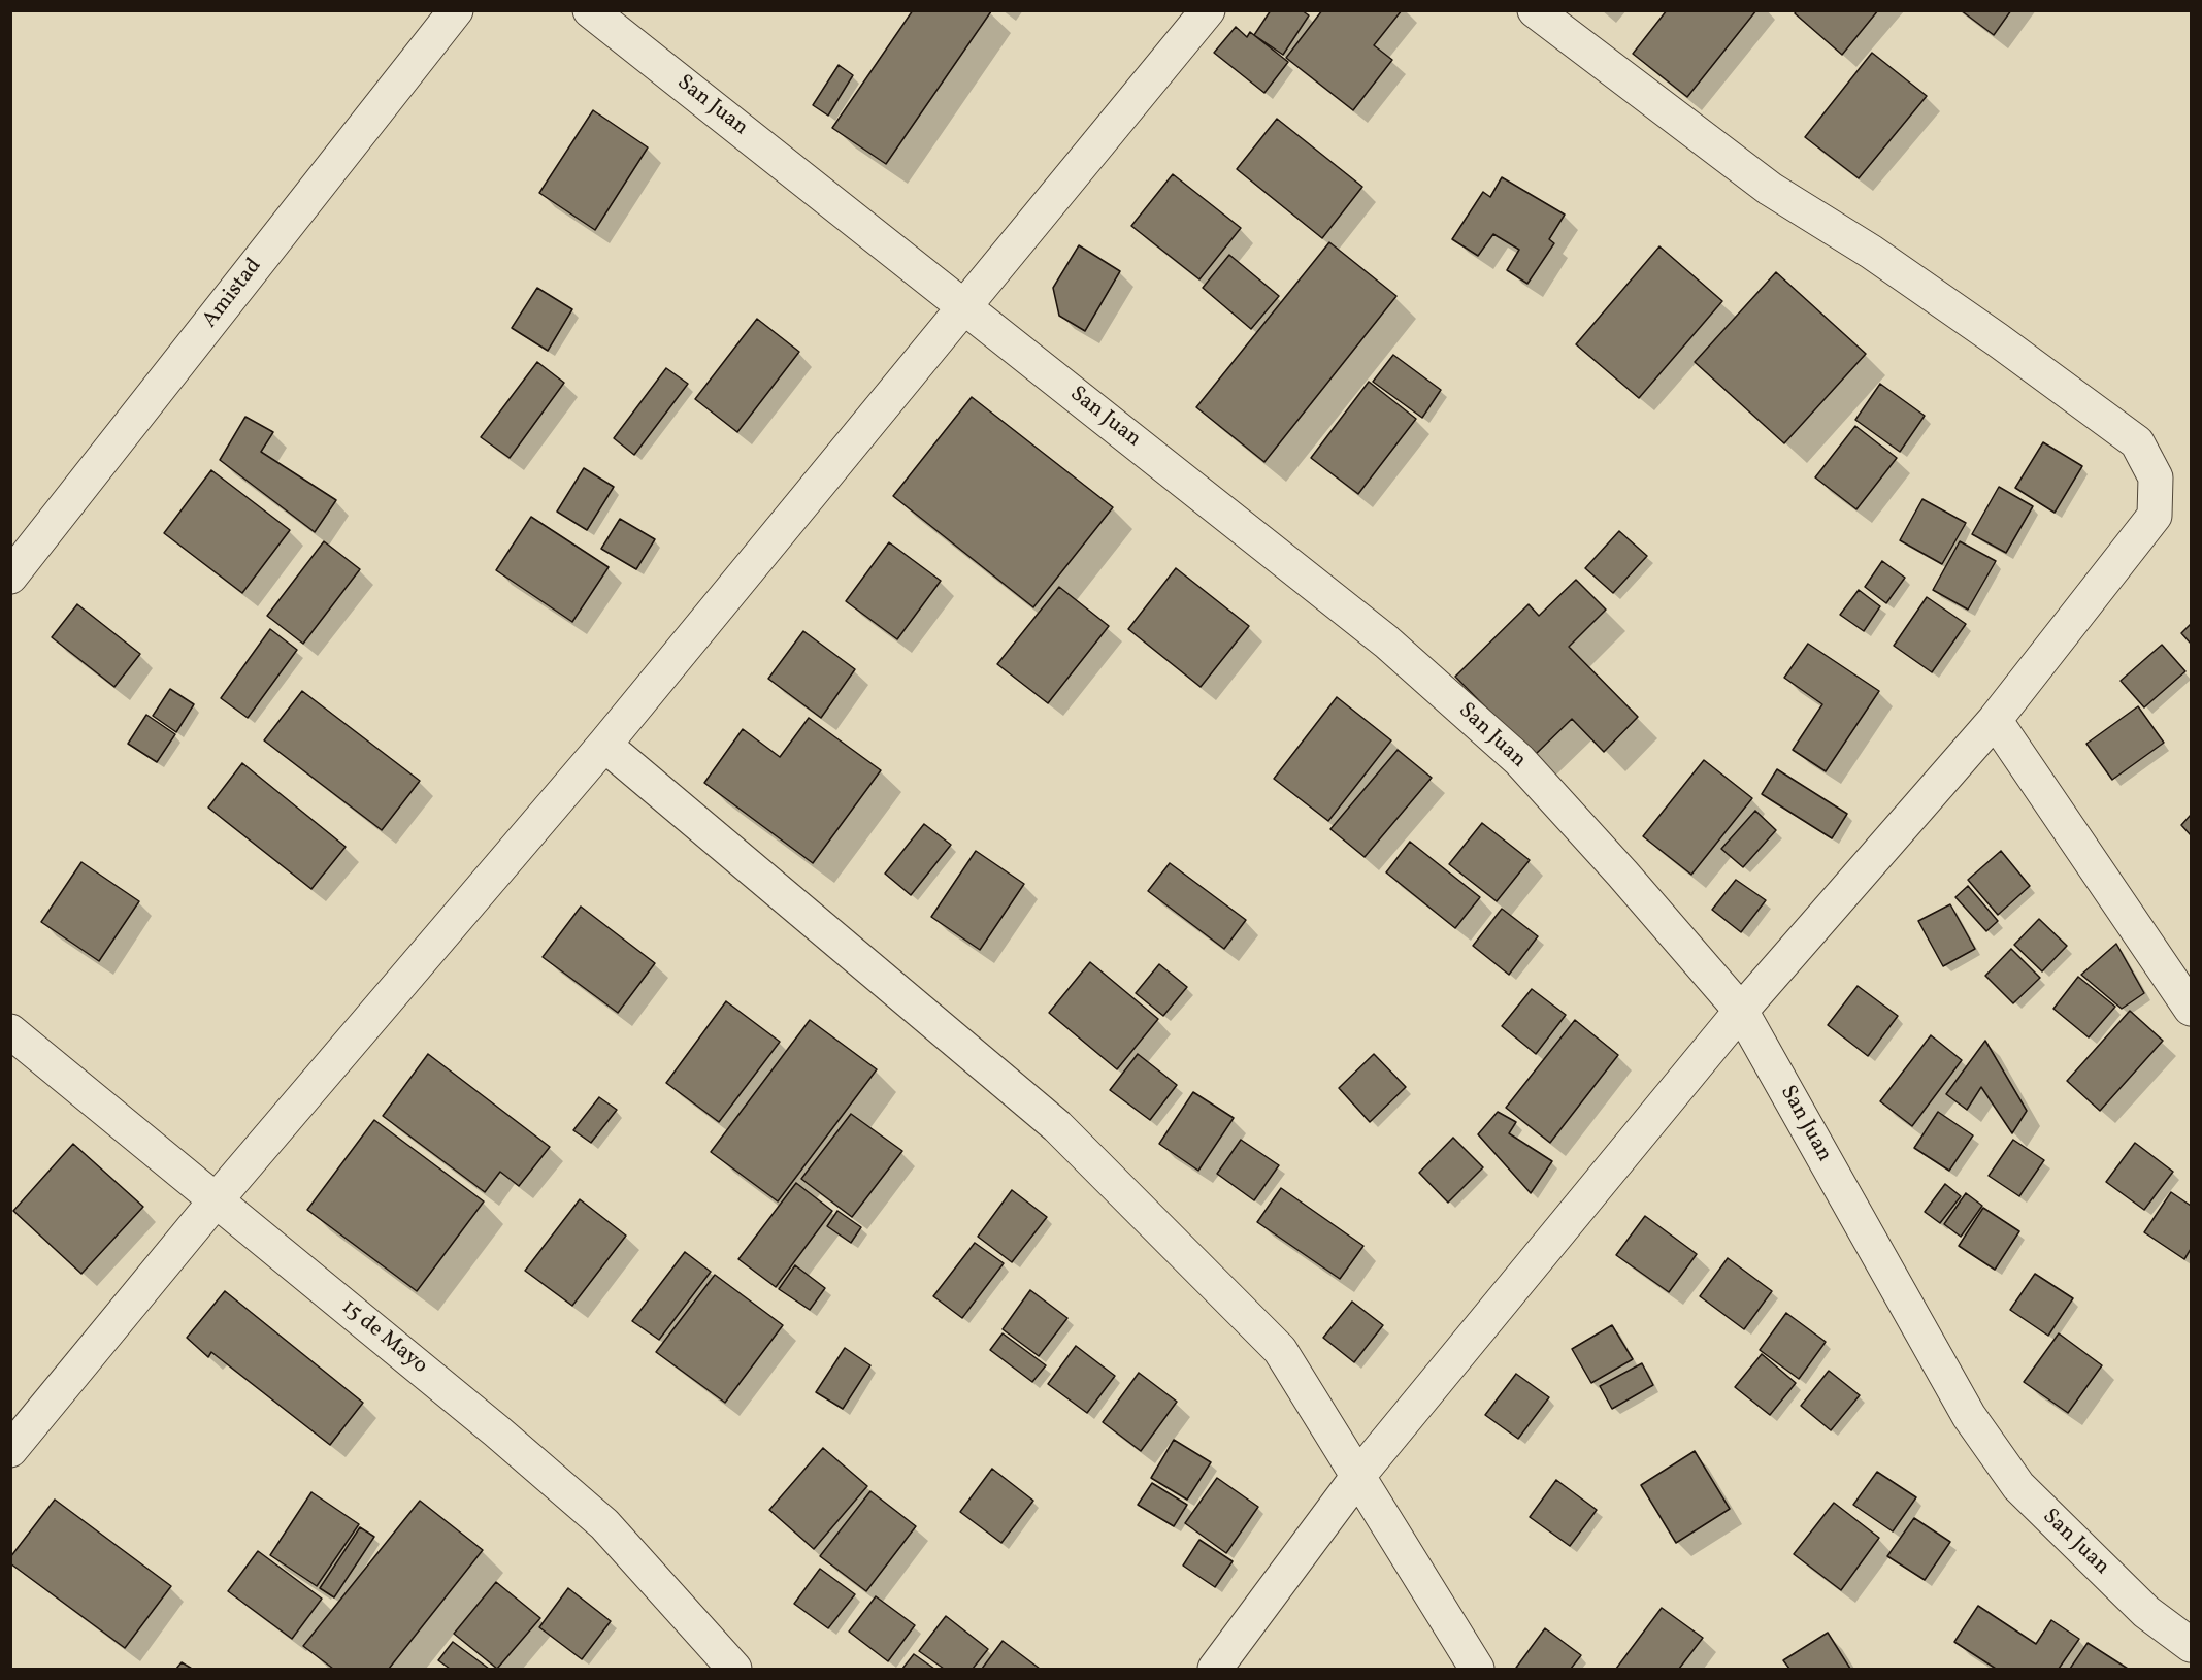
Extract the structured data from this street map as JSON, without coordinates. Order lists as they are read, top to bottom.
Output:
{
  "streets": {
    "street": ["San Juan", "Amistad", "15 de Mayo"]
  }
}
